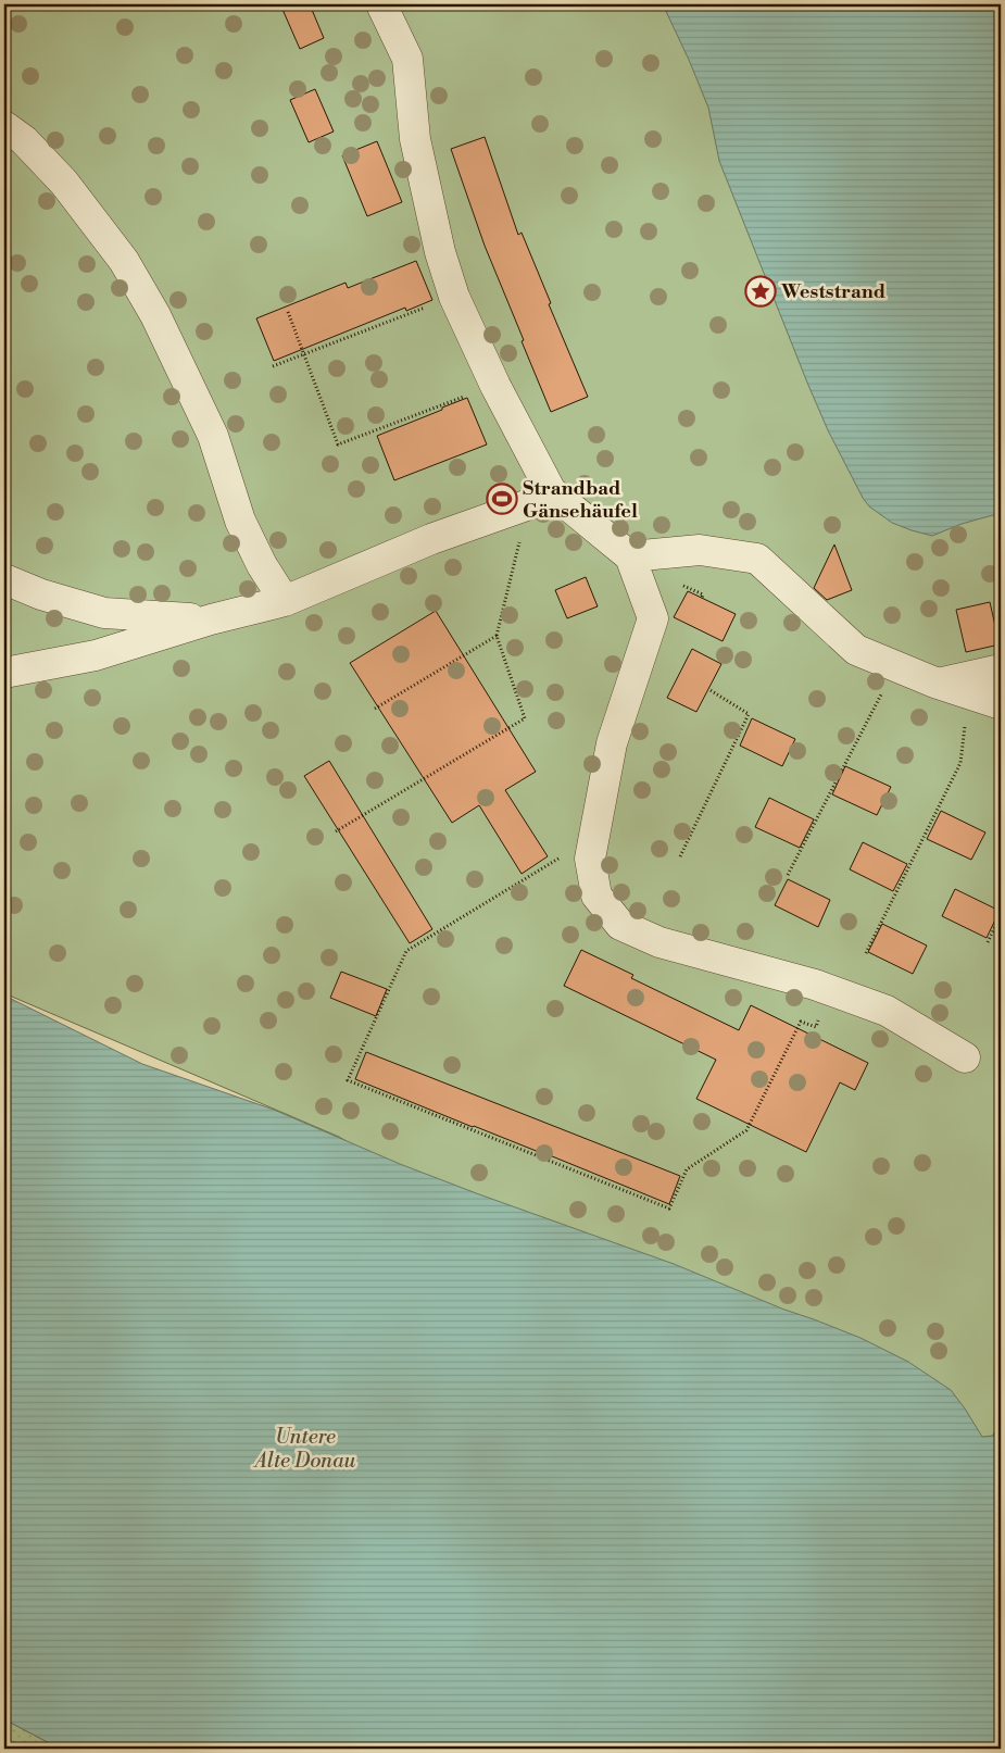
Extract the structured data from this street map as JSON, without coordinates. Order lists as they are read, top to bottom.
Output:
{
  "water": ["Untere Alte Donau"],
  "places": {
    "place": ["Weststrand"],
    "sports": ["Strandbad Gänsehäufel"]
  }
}
